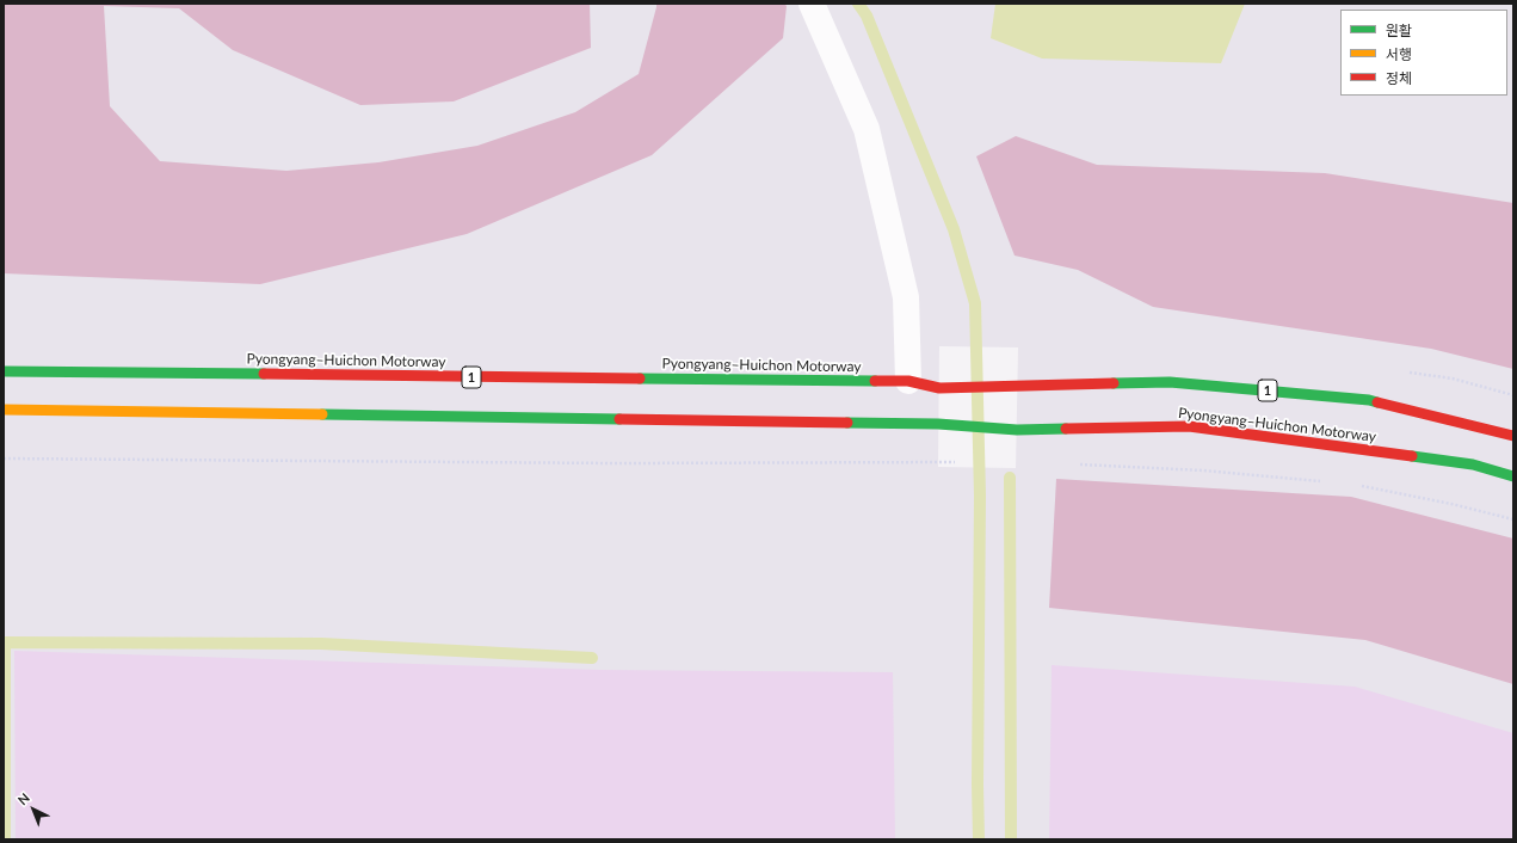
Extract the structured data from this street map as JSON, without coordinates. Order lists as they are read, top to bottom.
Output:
{
  "streets": {
    "highway": ["Pyongyang–Huichon Motorway", "1"]
  },
  "legend": ["원활", "서행", "정체"],
  "north": "top left"
}
